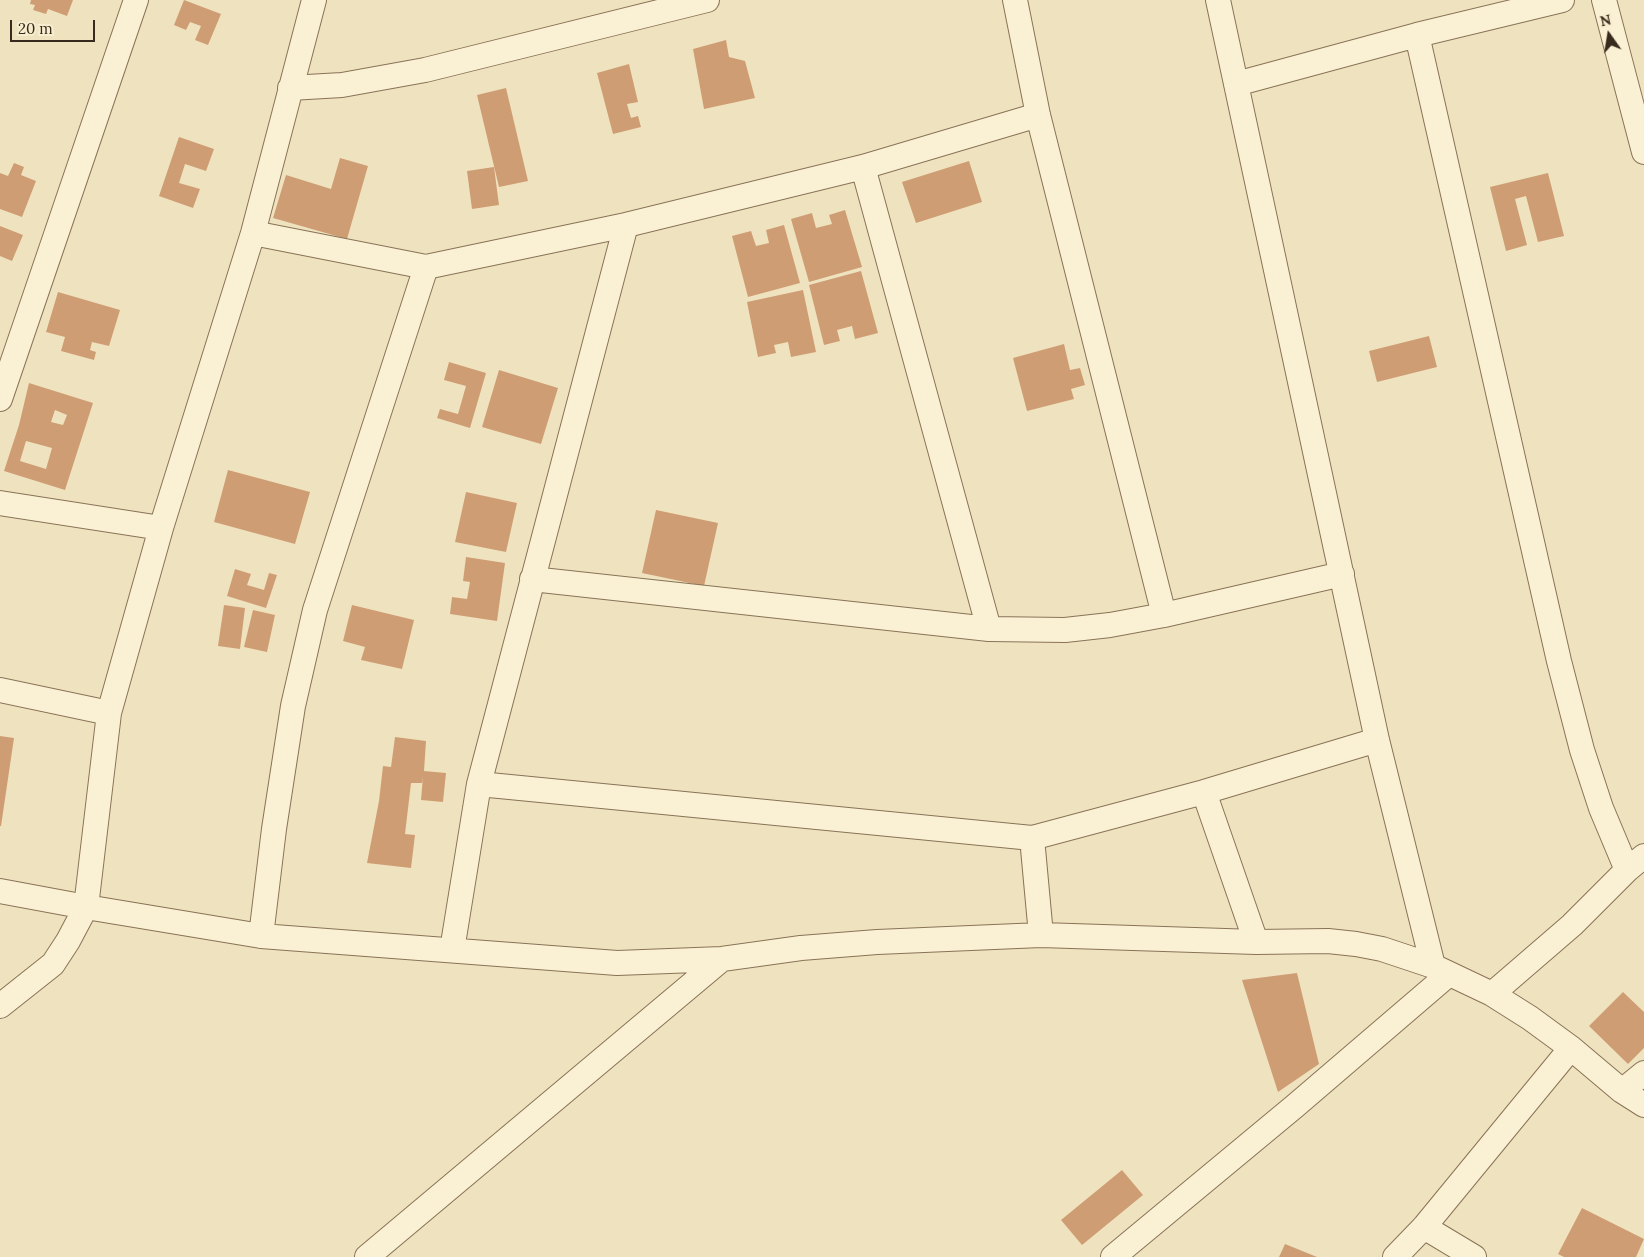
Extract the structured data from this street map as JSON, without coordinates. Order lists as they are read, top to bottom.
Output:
{
  "scale_bar": "20 m",
  "north": "top"
}
